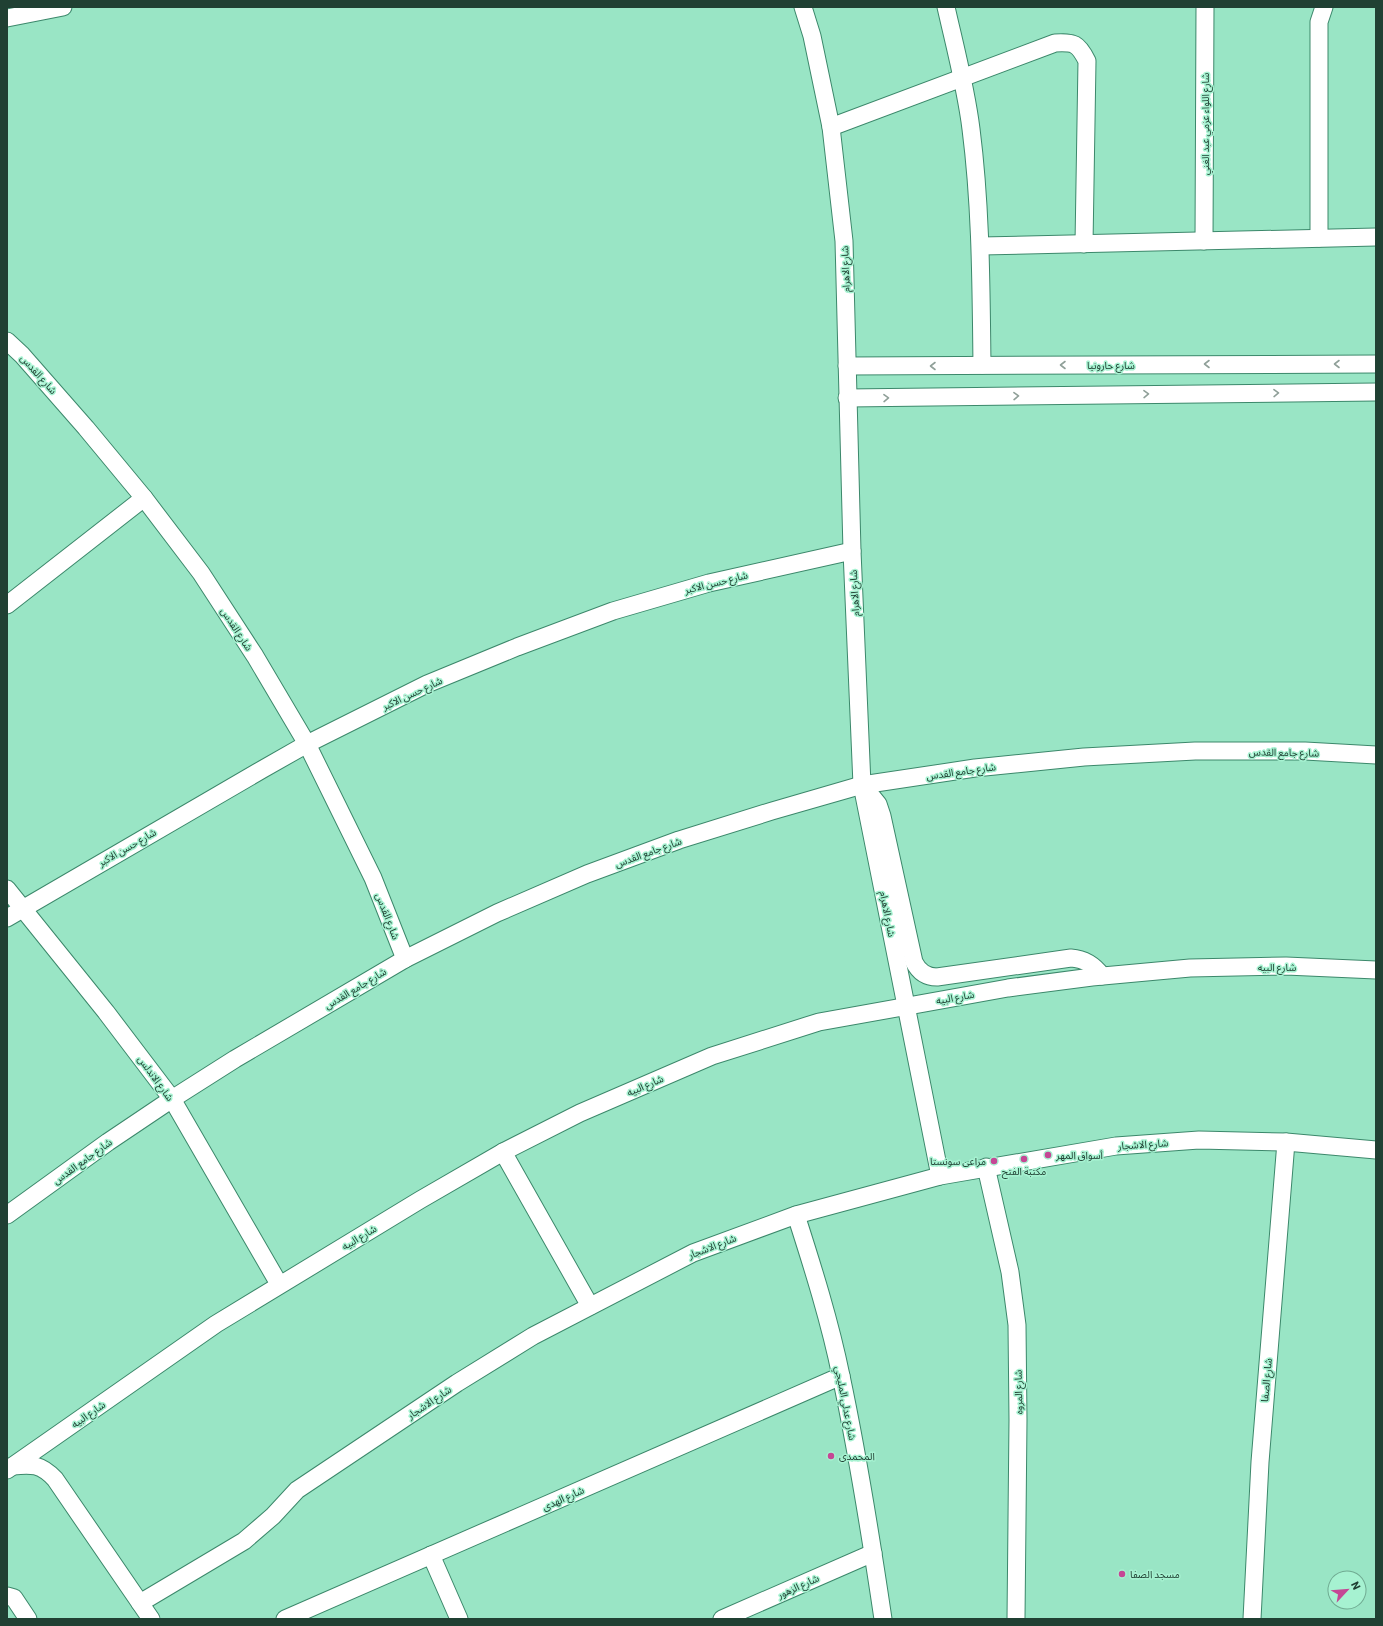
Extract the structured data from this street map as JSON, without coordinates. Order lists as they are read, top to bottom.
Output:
{
  "streets": {
    "street": [
      "شارع اللواء عزمي عبد الغني",
      "شارع الاهرام",
      "شارع حارونيا",
      "شارع القدس",
      "شارع حسن الاكبر",
      "شارع جامع القدس",
      "شارع البيه",
      "شارع الاندلس",
      "شارع الاشجار",
      "شارع الصفا",
      "شارع المروه",
      "شارع عدلي المليجي",
      "شارع الهدى",
      "شارع الزهور"
    ]
  },
  "crossings": [
    ["شارع الاهرام", "شارع حارونيا"],
    ["شارع الاهرام", "شارع حسن الاكبر"],
    ["شارع الاهرام", "شارع جامع القدس"],
    ["شارع الاهرام", "شارع البيه"],
    ["شارع الاهرام", "شارع الاشجار"],
    ["شارع القدس", "شارع حسن الاكبر"],
    ["شارع القدس", "شارع جامع القدس"],
    ["شارع حسن الاكبر", "شارع الاندلس"],
    ["شارع جامع القدس", "شارع الاندلس"],
    ["شارع البيه", "شارع الاندلس"],
    ["شارع الاشجار", "شارع الصفا"],
    ["شارع الاشجار", "شارع المروه"],
    ["شارع الاشجار", "شارع عدلي المليجي"],
    ["شارع عدلي المليجي", "شارع الهدى"],
    ["شارع عدلي المليجي", "شارع الزهور"]
  ],
  "places": [
    "أسواق المهر",
    "مكتبة الفتح",
    "مراعى سونستا",
    "المحمدى",
    "مسجد الصفا"
  ],
  "north": "top right"
}
